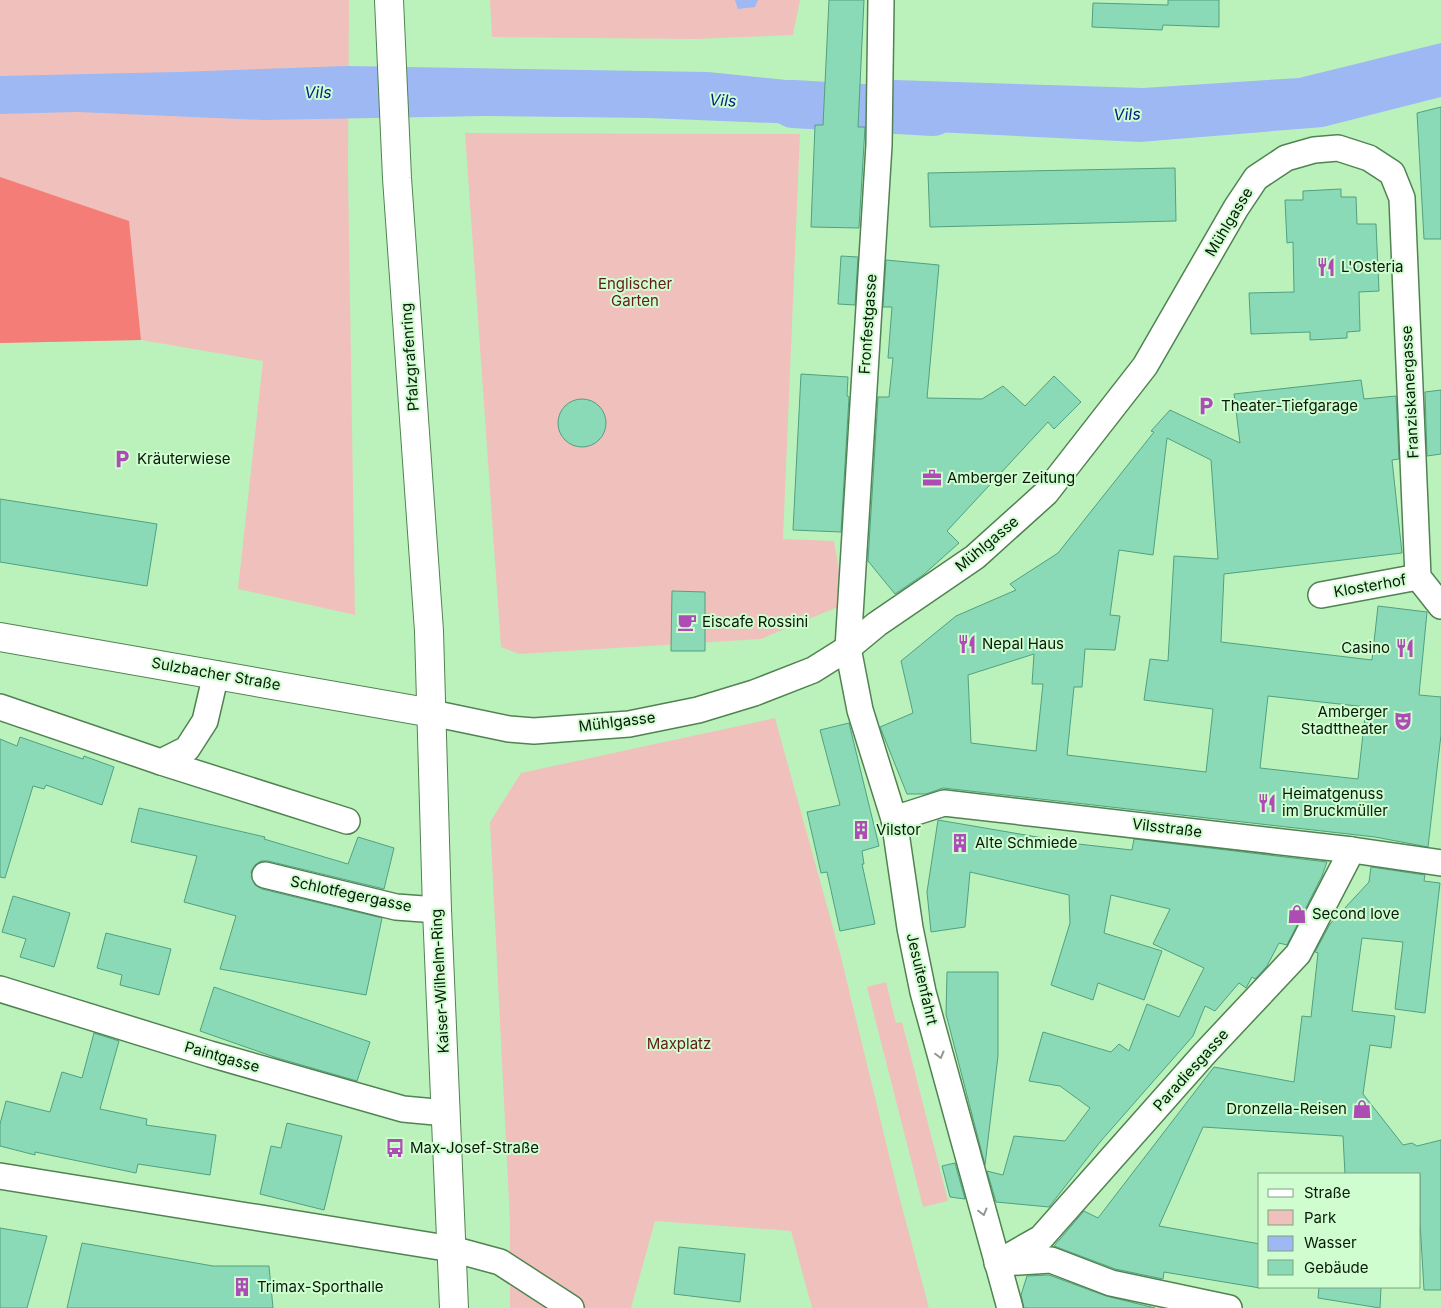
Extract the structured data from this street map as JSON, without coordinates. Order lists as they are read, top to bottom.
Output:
{
  "streets": {
    "main road": ["Pfalzgrafenring", "Sulzbacher Straße", "Kaiser-Wilhelm-Ring"],
    "street": [
      "Mühlgasse",
      "Fronfestgasse",
      "Franziskanergasse",
      "Klosterhof",
      "Vilsstraße",
      "Schlotfegergasse",
      "Jesuitenfahrt",
      "Paintgasse",
      "Paradiesgasse"
    ]
  },
  "crossings": [
    ["Mühlgasse", "Fronfestgasse"],
    ["Mühlgasse", "Pfalzgrafenring"],
    ["Mühlgasse", "Franziskanergasse"],
    ["Mühlgasse", "Sulzbacher Straße"],
    ["Mühlgasse", "Jesuitenfahrt"],
    ["Mühlgasse", "Kaiser-Wilhelm-Ring"],
    ["Fronfestgasse", "Jesuitenfahrt"],
    ["Pfalzgrafenring", "Sulzbacher Straße"],
    ["Pfalzgrafenring", "Kaiser-Wilhelm-Ring"],
    ["Franziskanergasse", "Klosterhof"],
    ["Sulzbacher Straße", "Kaiser-Wilhelm-Ring"],
    ["Vilsstraße", "Jesuitenfahrt"],
    ["Vilsstraße", "Paradiesgasse"],
    ["Schlotfegergasse", "Kaiser-Wilhelm-Ring"],
    ["Jesuitenfahrt", "Paradiesgasse"],
    ["Kaiser-Wilhelm-Ring", "Paintgasse"]
  ],
  "one_way": ["Jesuitenfahrt"],
  "water": ["Vils"],
  "parks": ["Englischer Garten", "Maxplatz"],
  "places": {
    "restaurant": [
      "L'Osteria",
      "Nepal Haus",
      "Casino",
      "Heimatgenuss im Bruckmüller"
    ],
    "parking": ["Theater-Tiefgarage", "Kräuterwiese"],
    "office": ["Amberger Zeitung"],
    "cafe": ["Eiscafe Rossini"],
    "theatre": ["Amberger Stadttheater"],
    "building": ["Vilstor", "Alte Schmiede", "Trimax-Sporthalle"],
    "shop": ["Second love", "Dronzella-Reisen"],
    "bus stop": ["Max-Josef-Straße"]
  },
  "legend": [
    "Straße",
    "Park",
    "Wasser",
    "Gebäude"
  ]
}
